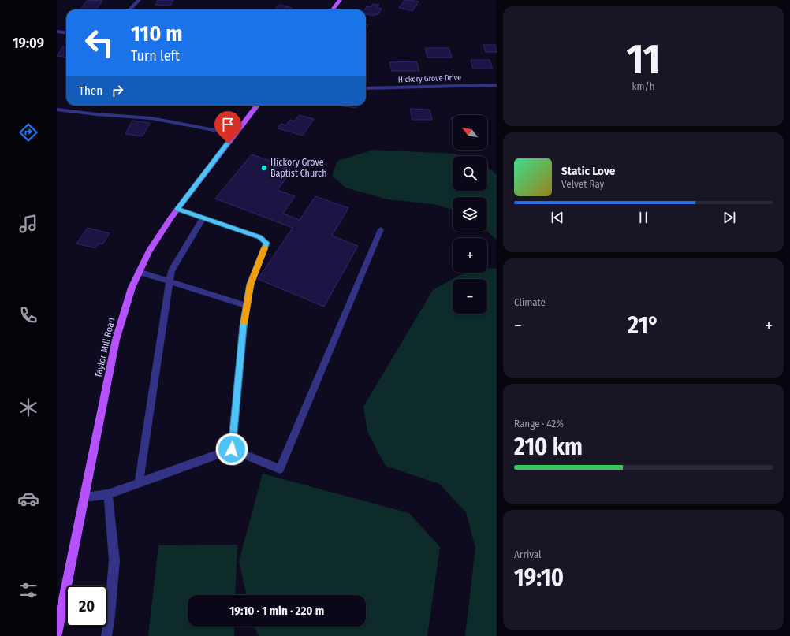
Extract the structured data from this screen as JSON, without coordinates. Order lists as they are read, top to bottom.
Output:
{
  "streets": {
    "main road": ["Taylor Mill Road"],
    "street": ["Hickory Grove Drive"]
  },
  "places": ["Hickory Grove Baptist Church"],
  "north": "top left",
  "page": {
    "tabs": "19:09",
    "tile": [
      ["11", "km/h"],
      "Climate",
      ["Range · 42%", "210 km"],
      ["Arrival", "19:10"]
    ],
    "turn": ["110 m", "Turn left"],
    "then": "Then",
    "map_buttons": ["+", "−"],
    "song": ["Static Love", "Velvet Ray"],
    "heat": ["−", "21°", "+"],
    "limit": "20",
    "trip": "19:10 · 1 min · 220 m"
  }
}
